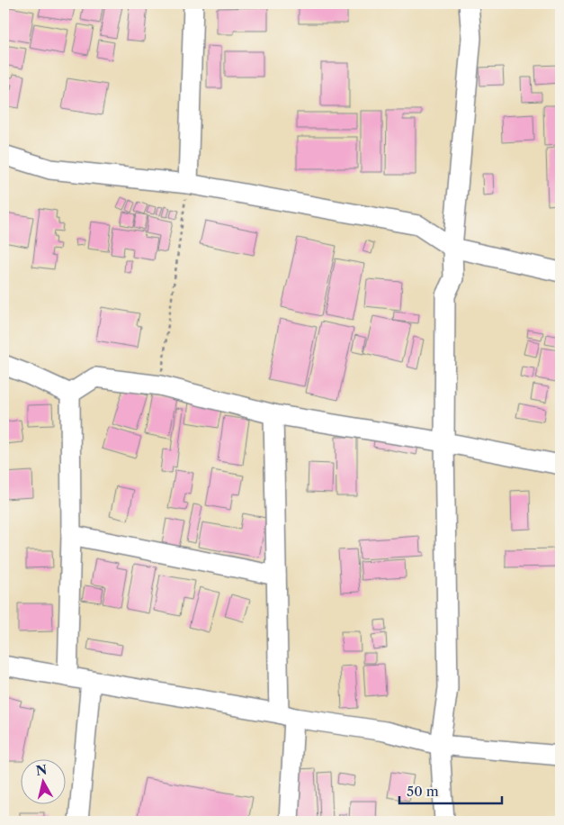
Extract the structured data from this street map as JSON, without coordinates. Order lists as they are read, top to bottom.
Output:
{
  "scale_bar": "50 m",
  "north": "top"
}
